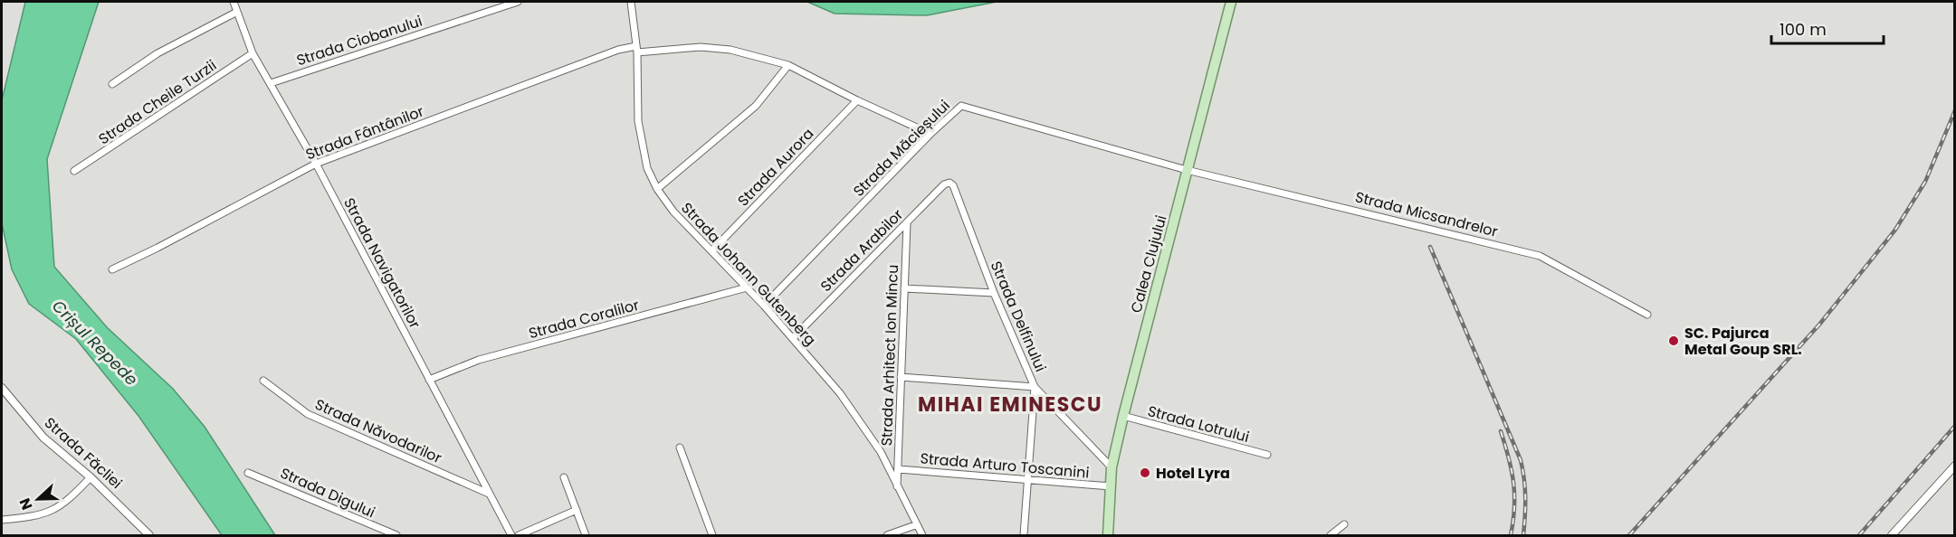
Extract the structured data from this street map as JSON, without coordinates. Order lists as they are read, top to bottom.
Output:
{
  "streets": {
    "main road": ["Calea Clujului"],
    "street": [
      "Strada Ciobanului",
      "Strada Cheile Turzii",
      "Strada Fântânilor",
      "Strada Măcieșului",
      "Strada Aurora",
      "Strada Micsandrelor",
      "Strada Arabilor",
      "Strada Navigatorilor",
      "Strada Johann Gutenberg",
      "Strada Delfinului",
      "Strada Coralilor",
      "Strada Arhitect Ion Mincu",
      "Strada Lotrului",
      "Strada Năvodarilor",
      "Strada Făcliei",
      "Strada Arturo Toscanini",
      "Strada Digului"
    ]
  },
  "crossings": [
    ["Strada Ciobanului", "Strada Navigatorilor"],
    ["Strada Cheile Turzii", "Strada Navigatorilor"],
    ["Strada Fântânilor", "Strada Măcieșului"],
    ["Strada Fântânilor", "Strada Aurora"],
    ["Strada Fântânilor", "Strada Navigatorilor"],
    ["Strada Fântânilor", "Strada Johann Gutenberg"],
    ["Strada Măcieșului", "Strada Micsandrelor"],
    ["Strada Măcieșului", "Calea Clujului"],
    ["Strada Măcieșului", "Strada Johann Gutenberg"],
    ["Strada Aurora", "Strada Johann Gutenberg"],
    ["Strada Micsandrelor", "Calea Clujului"],
    ["Strada Arabilor", "Strada Johann Gutenberg"],
    ["Strada Arabilor", "Strada Delfinului"],
    ["Strada Arabilor", "Strada Arhitect Ion Mincu"],
    ["Strada Navigatorilor", "Strada Coralilor"],
    ["Strada Navigatorilor", "Strada Năvodarilor"],
    ["Calea Clujului", "Strada Delfinului"],
    ["Calea Clujului", "Strada Lotrului"],
    ["Calea Clujului", "Strada Arturo Toscanini"],
    ["Strada Johann Gutenberg", "Strada Coralilor"],
    ["Strada Johann Gutenberg", "Strada Arhitect Ion Mincu"],
    ["Strada Arhitect Ion Mincu", "Strada Arturo Toscanini"]
  ],
  "districts": ["MIHAI EMINESCU"],
  "water": ["Crișul Repede"],
  "places": ["SC. Pajurca Metal Goup SRL.", "Hotel Lyra"],
  "scale_bar": "100 m",
  "north": "left"
}
